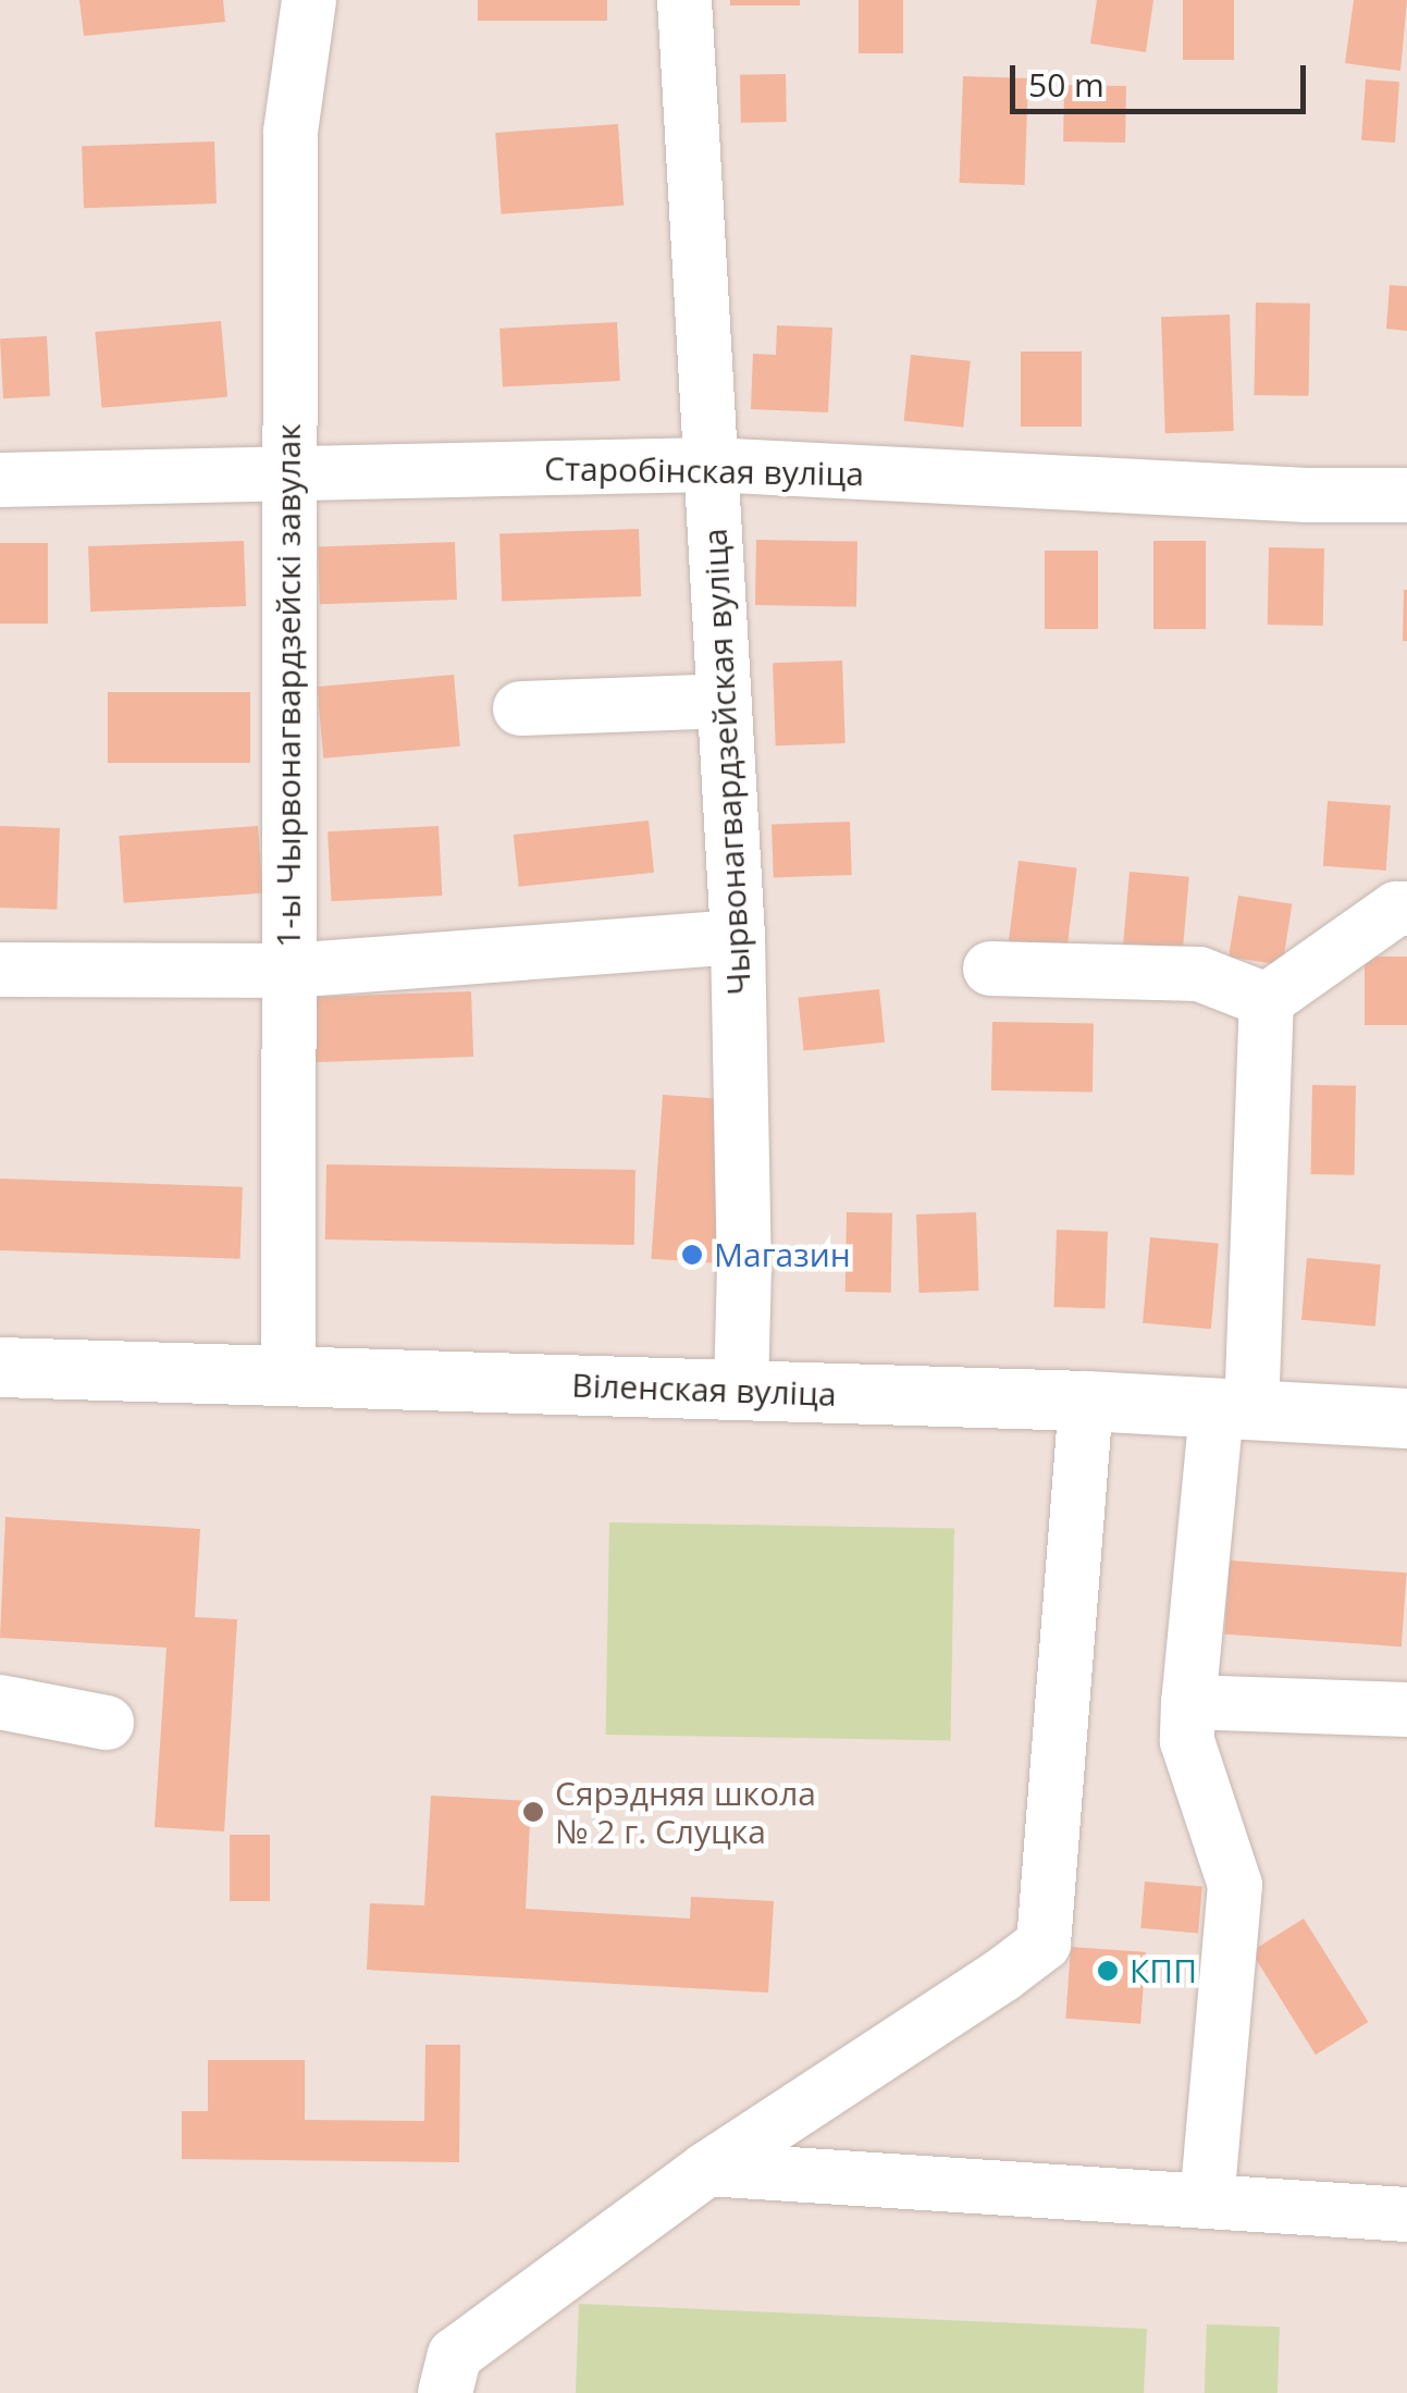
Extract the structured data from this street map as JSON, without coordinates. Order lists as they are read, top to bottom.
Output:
{
  "streets": {
    "main road": ["Віленская вуліца"],
    "street": ["Старобінская вуліца", "1-ы Чырвонагвардзейскі завулак", "Чырвонагвардзейская вуліца"]
  },
  "crossings": [
    ["Старобінская вуліца", "1-ы Чырвонагвардзейскі завулак"],
    ["Старобінская вуліца", "Чырвонагвардзейская вуліца"],
    ["1-ы Чырвонагвардзейскі завулак", "Віленская вуліца"],
    ["Чырвонагвардзейская вуліца", "Віленская вуліца"]
  ],
  "places": ["Магазин", "Сярэдняя школа № 2 г. Слуцка", "КПП"],
  "scale_bar": "50 m"
}
